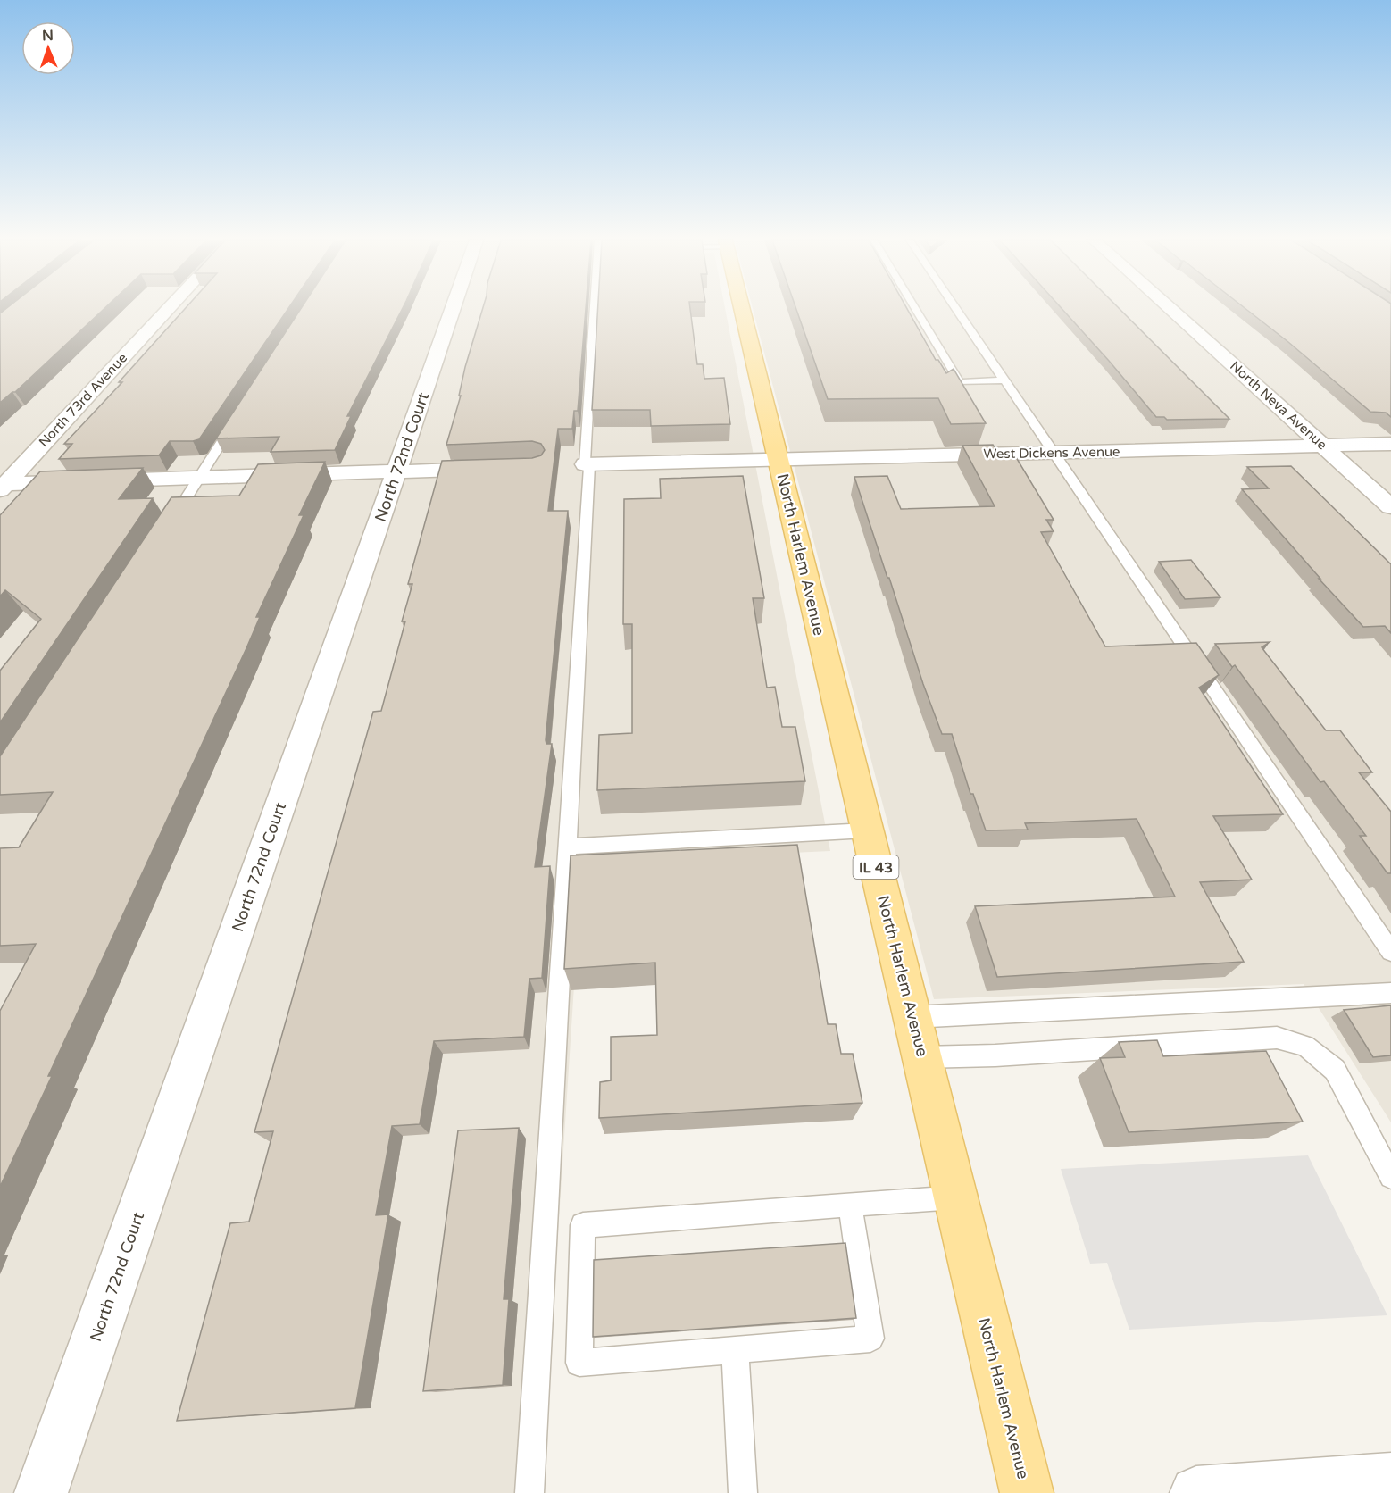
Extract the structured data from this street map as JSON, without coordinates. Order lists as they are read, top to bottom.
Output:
{
  "streets": {
    "main road": ["North Harlem Avenue", "IL 43"],
    "street": [
      "North 73rd Avenue",
      "North Neva Avenue",
      "West Dickens Avenue",
      "North 72nd Court"
    ]
  },
  "crossings": [
    ["North Neva Avenue", "West Dickens Avenue"],
    ["West Dickens Avenue", "North Harlem Avenue"]
  ],
  "north": "top"
}
